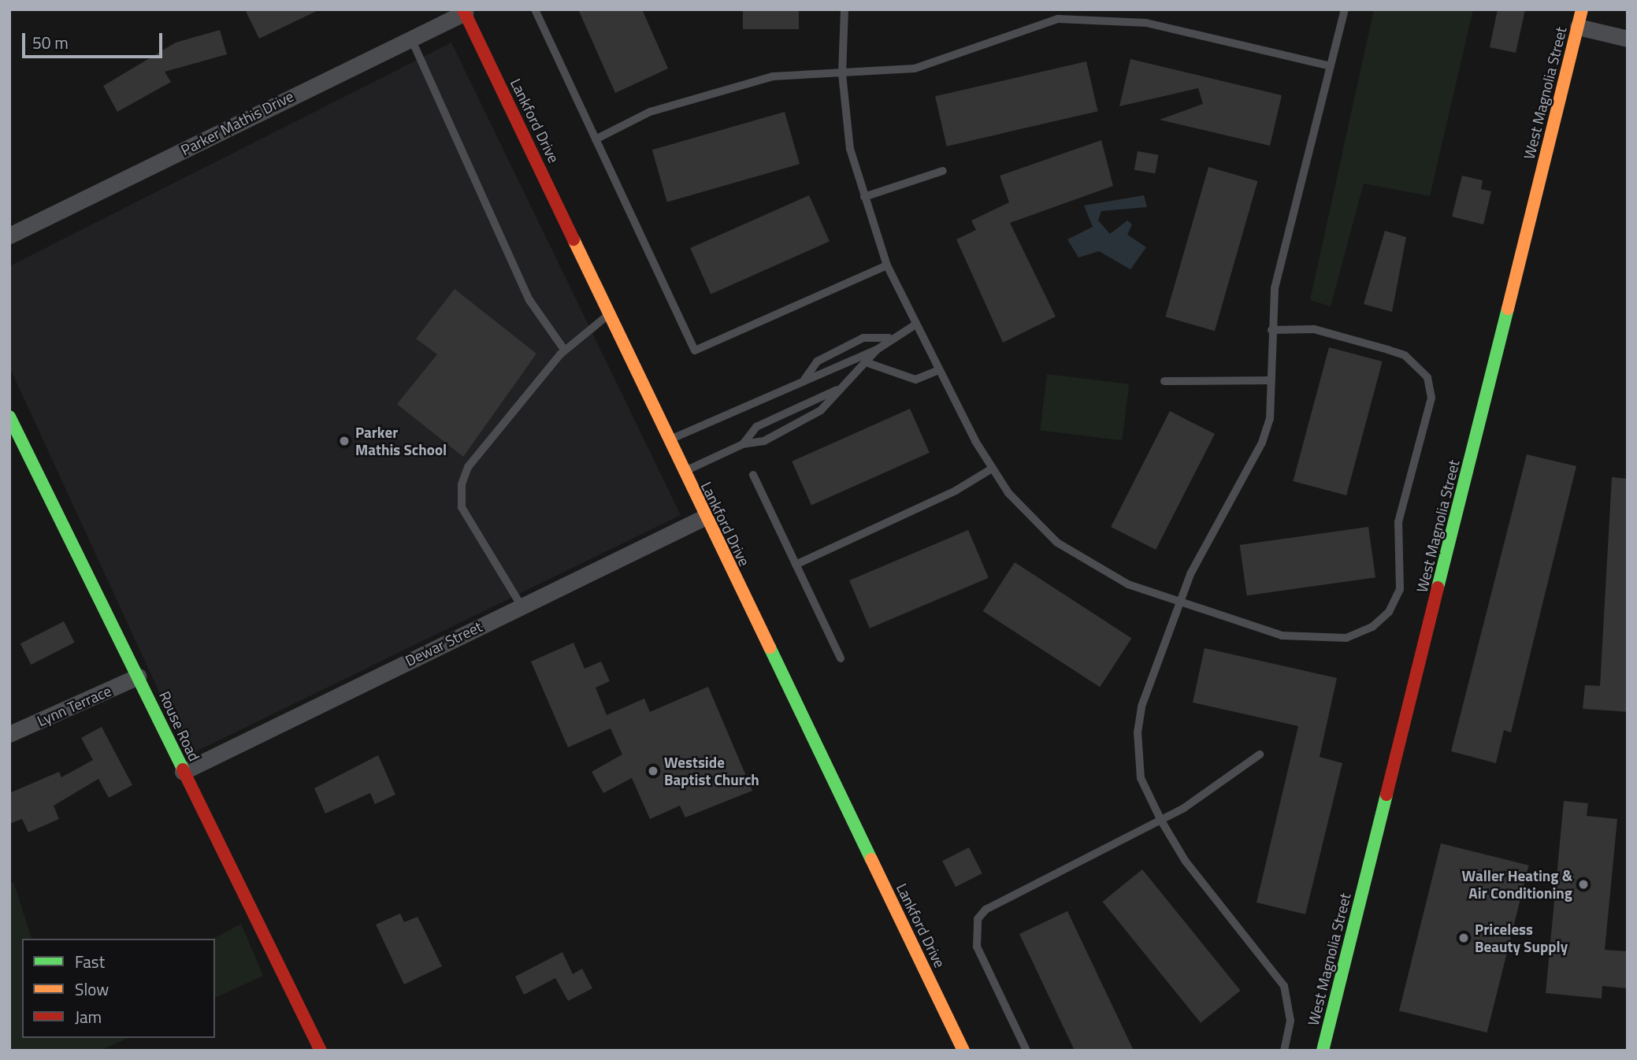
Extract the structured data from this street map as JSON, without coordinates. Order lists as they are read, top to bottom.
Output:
{
  "streets": {
    "street": [
      "West Magnolia Street",
      "Lankford Drive",
      "Parker Mathis Drive",
      "Dewar Street",
      "Lynn Terrace",
      "Rouse Road"
    ]
  },
  "crossings": [
    ["Lankford Drive", "Parker Mathis Drive"],
    ["Lankford Drive", "Dewar Street"],
    ["Dewar Street", "Rouse Road"],
    ["Lynn Terrace", "Rouse Road"]
  ],
  "places": [
    "Parker Mathis School",
    "Westside Baptist Church",
    "Waller Heating & Air Conditioning",
    "Priceless Beauty Supply"
  ],
  "legend": ["Fast", "Slow", "Jam"],
  "scale_bar": "50 m"
}
